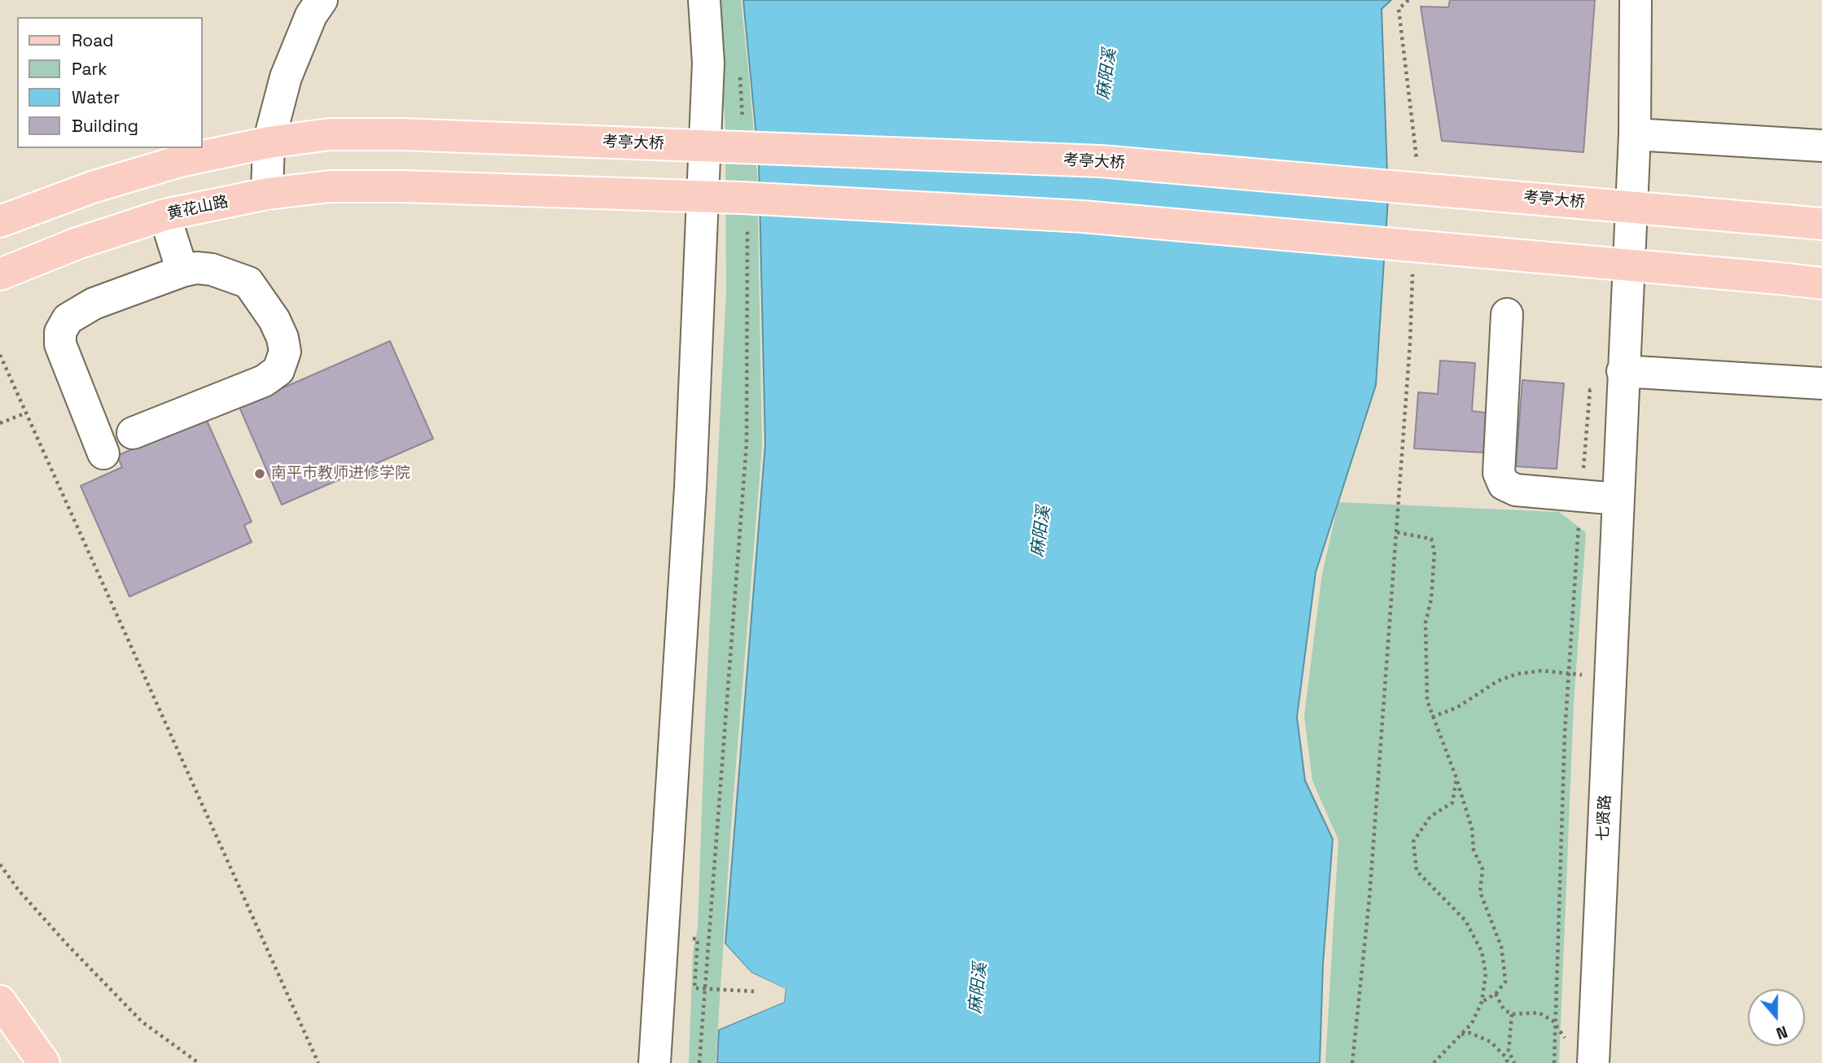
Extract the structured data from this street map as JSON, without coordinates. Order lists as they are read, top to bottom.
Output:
{
  "streets": {
    "main road": ["考亭大桥", "黄花山路"],
    "street": ["七贤路"]
  },
  "water": ["麻阳溪"],
  "places": ["南平市教师进修学院"],
  "legend": [
    "Road",
    "Park",
    "Water",
    "Building"
  ],
  "north": "bottom"
}
